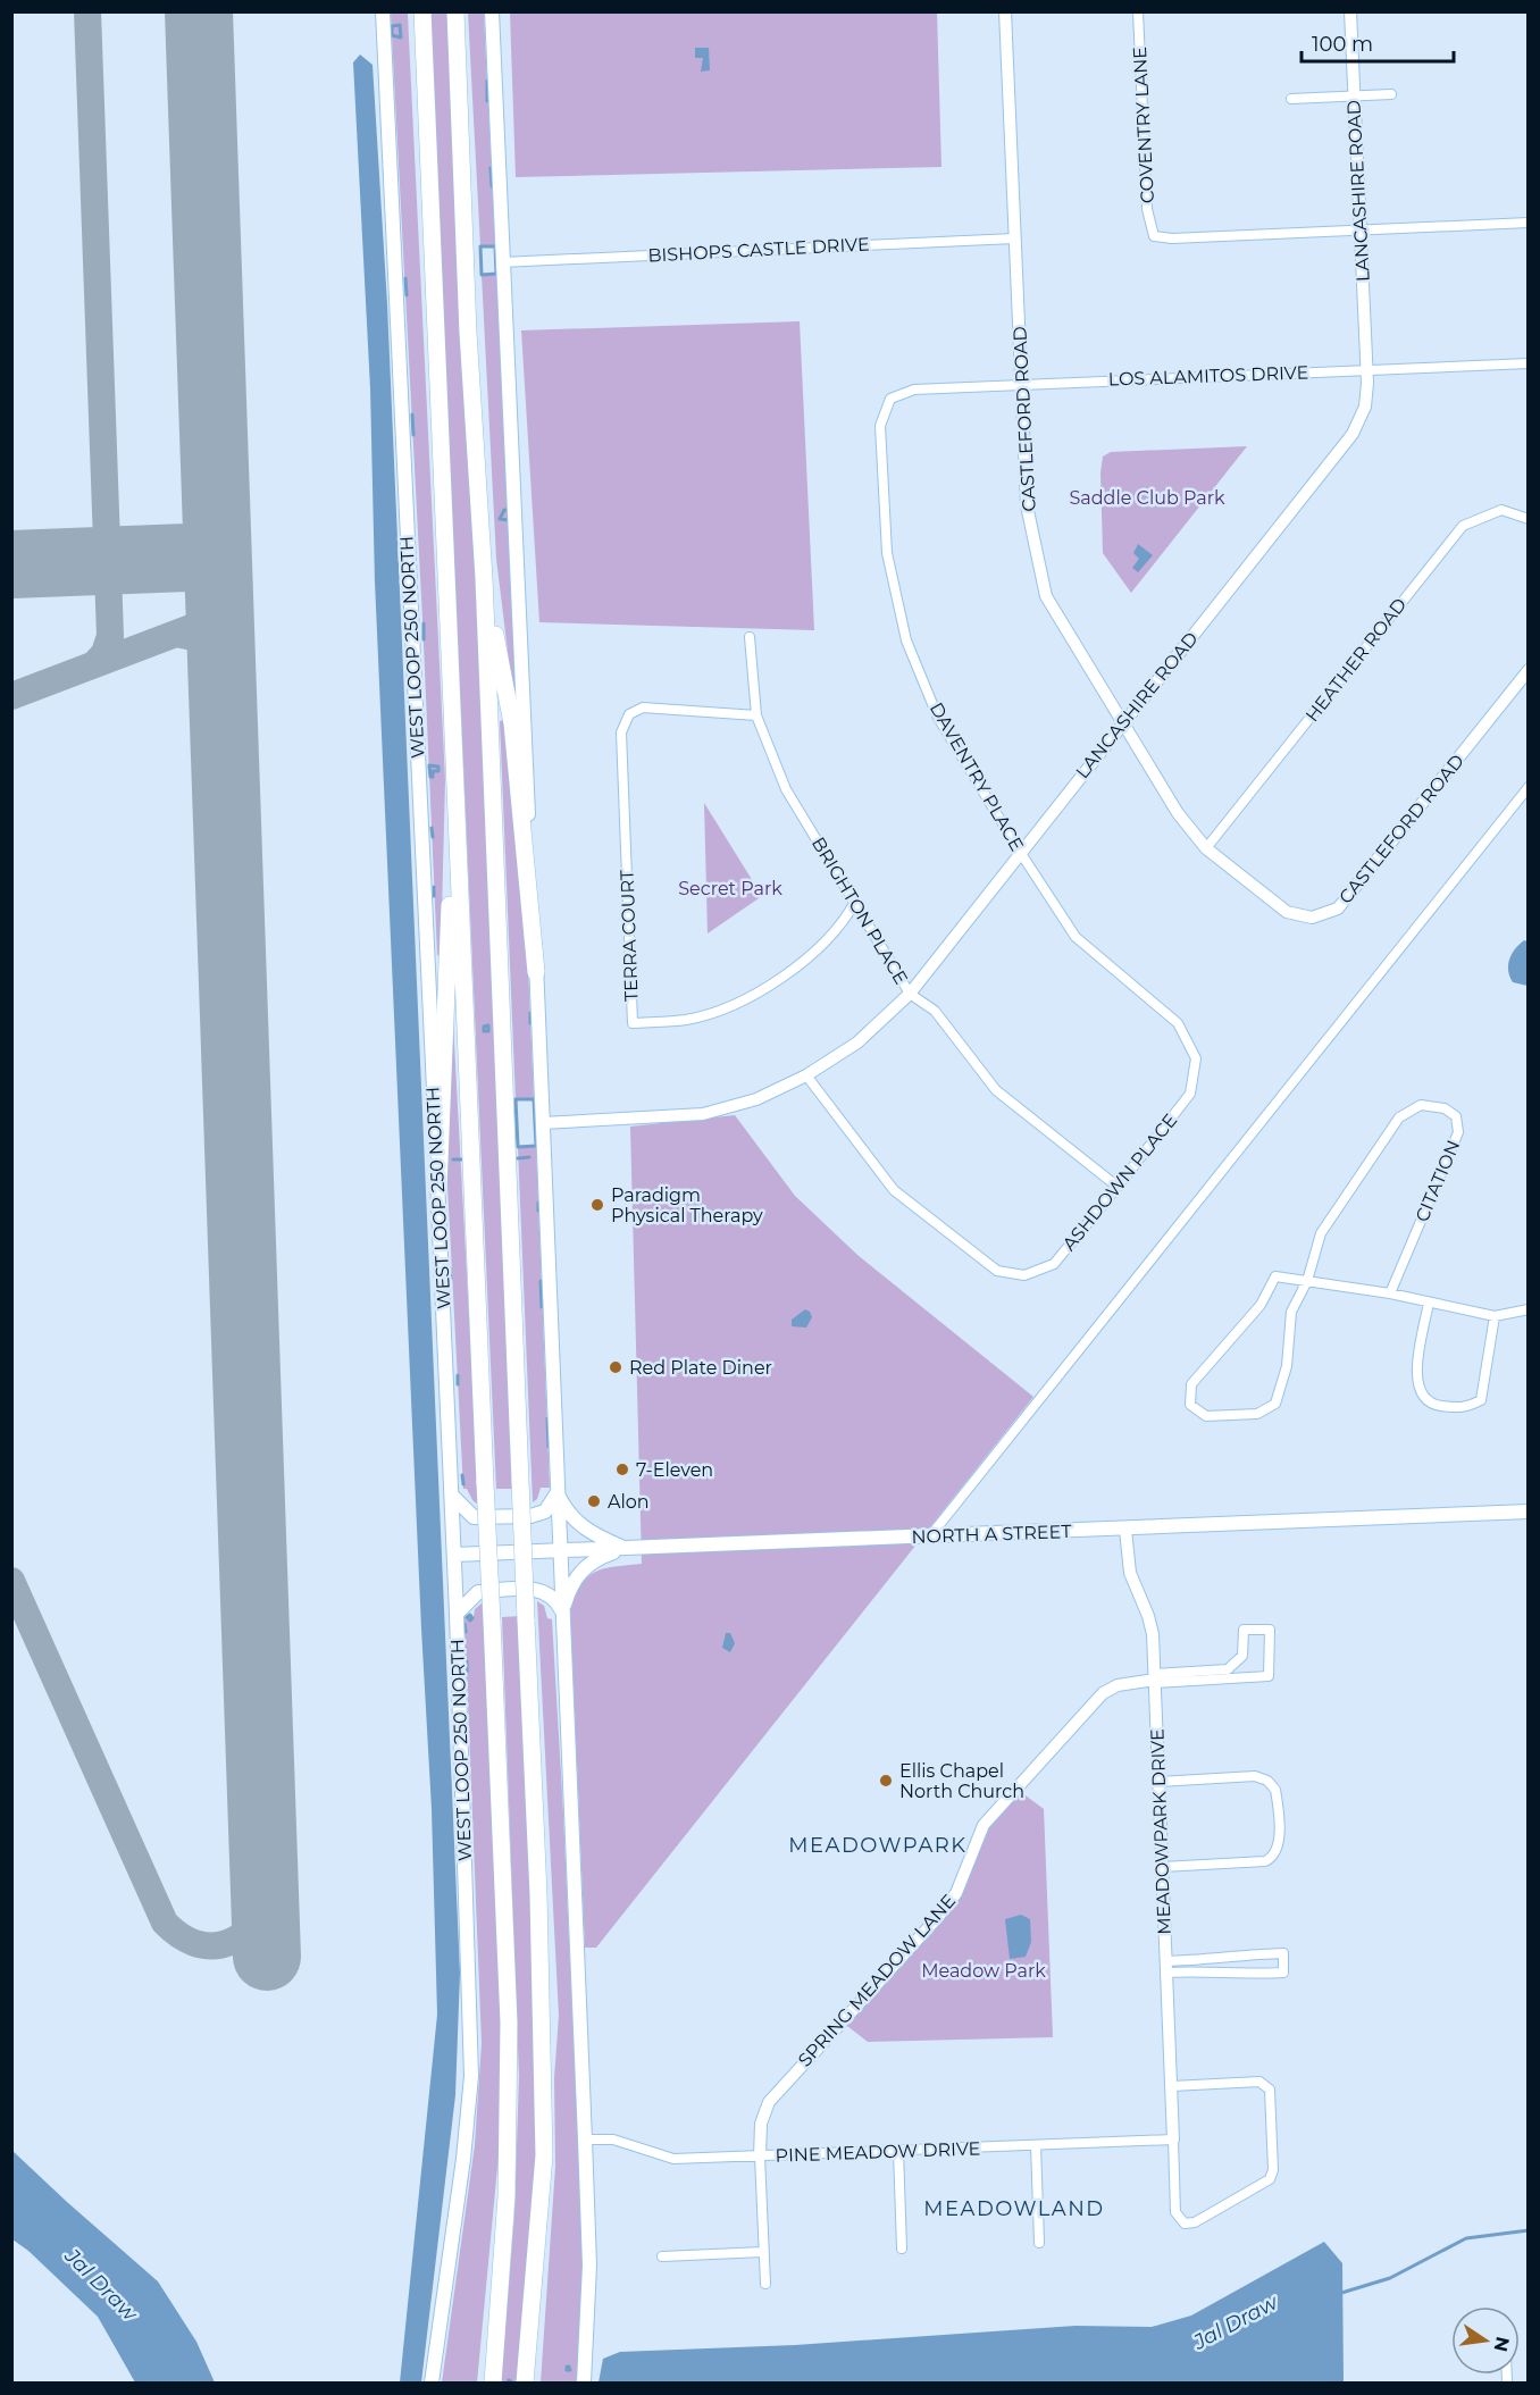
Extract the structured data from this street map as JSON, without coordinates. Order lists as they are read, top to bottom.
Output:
{
  "streets": {
    "main road": ["WEST LOOP 250 NORTH", "NORTH A STREET"],
    "street": [
      "COVENTRY LANE",
      "LANCASHIRE ROAD",
      "BISHOPS CASTLE DRIVE",
      "LOS ALAMITOS DRIVE",
      "CASTLEFORD ROAD",
      "HEATHER ROAD",
      "DAVENTRY PLACE",
      "BRIGHTON PLACE",
      "TERRA COURT",
      "CITATION",
      "ASHDOWN PLACE",
      "MEADOWPARK DRIVE",
      "SPRING MEADOW LANE",
      "PINE MEADOW DRIVE"
    ]
  },
  "crossings": [
    ["COVENTRY LANE", "LANCASHIRE ROAD"],
    ["LANCASHIRE ROAD", "LOS ALAMITOS DRIVE"],
    ["LANCASHIRE ROAD", "CASTLEFORD ROAD"],
    ["LANCASHIRE ROAD", "DAVENTRY PLACE"],
    ["LANCASHIRE ROAD", "BRIGHTON PLACE"],
    ["LANCASHIRE ROAD", "ASHDOWN PLACE"],
    ["BISHOPS CASTLE DRIVE", "CASTLEFORD ROAD"],
    ["LOS ALAMITOS DRIVE", "CASTLEFORD ROAD"],
    ["LOS ALAMITOS DRIVE", "DAVENTRY PLACE"],
    ["CASTLEFORD ROAD", "HEATHER ROAD"],
    ["WEST LOOP 250 NORTH", "NORTH A STREET"],
    ["DAVENTRY PLACE", "ASHDOWN PLACE"],
    ["BRIGHTON PLACE", "TERRA COURT"],
    ["BRIGHTON PLACE", "ASHDOWN PLACE"],
    ["NORTH A STREET", "MEADOWPARK DRIVE"],
    ["MEADOWPARK DRIVE", "SPRING MEADOW LANE"],
    ["MEADOWPARK DRIVE", "PINE MEADOW DRIVE"],
    ["SPRING MEADOW LANE", "PINE MEADOW DRIVE"]
  ],
  "districts": ["MEADOWPARK", "MEADOWLAND"],
  "water": ["Jal Draw"],
  "parks": ["Saddle Club Park", "Secret Park", "Meadow Park"],
  "places": [
    "Paradigm Physical Therapy",
    "Red Plate Diner",
    "7-Eleven",
    "Alon",
    "Ellis Chapel North Church"
  ],
  "scale_bar": "100 m",
  "north": "right"
}
